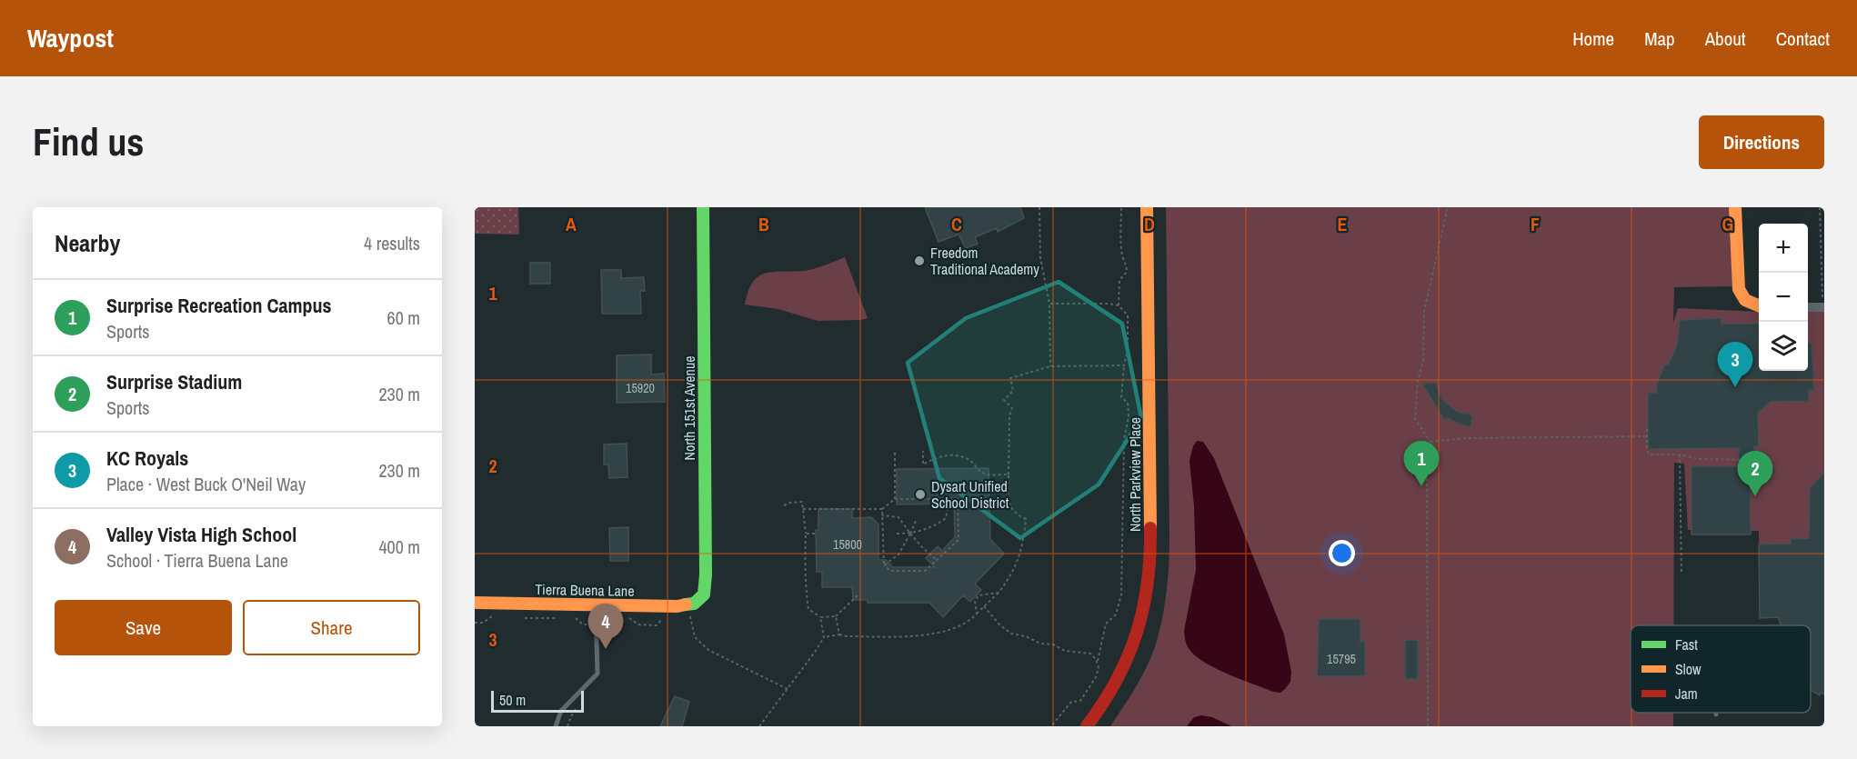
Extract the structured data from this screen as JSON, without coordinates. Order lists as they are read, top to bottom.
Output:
{
  "streets": {
    "street": ["North 151st Avenue", "North Parkview Place", "Tierra Buena Lane"]
  },
  "crossings": [
    ["North 151st Avenue", "Tierra Buena Lane"]
  ],
  "places": ["Freedom Traditional Academy", "Dysart Unified School District"],
  "house_numbers": ["15920", "15800", "15795"],
  "legend": ["Fast", "Slow", "Jam"],
  "scale_bar": "50 m",
  "page": {
    "header": "Waypost",
    "nav": [
      "Home",
      "Map",
      "About",
      "Contact"
    ],
    "buttons": [
      "Directions",
      ["Save", "Share"]
    ],
    "title": "Find us",
    "heading": ["Nearby", "4 results"],
    "map_buttons": ["+", "−"],
    "list": [
      {
        "mark": "1",
        "name": "Surprise Recreation Campus",
        "note": "Sports",
        "value": "60 m"
      },
      {
        "mark": "2",
        "name": "Surprise Stadium",
        "note": "Sports",
        "value": "230 m"
      },
      {
        "mark": "3",
        "name": "KC Royals",
        "note": "Place · West Buck O'Neil Way",
        "value": "230 m"
      },
      {
        "mark": "4",
        "name": "Valley Vista High School",
        "note": "School · Tierra Buena Lane",
        "value": "400 m"
      }
    ],
    "pins": [
      "3",
      "1",
      "2",
      "4"
    ],
    "scale": "50 m"
  },
  "grid": {
    "columns": [
      "A",
      "B",
      "C",
      "D",
      "E",
      "F",
      "G"
    ],
    "rows": ["1", "2", "3"]
  }
}
